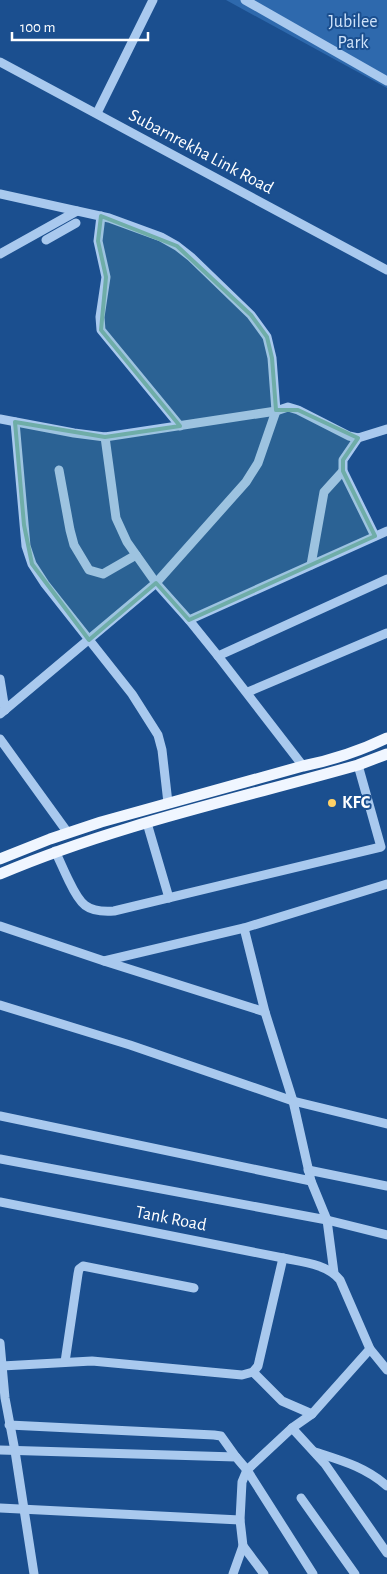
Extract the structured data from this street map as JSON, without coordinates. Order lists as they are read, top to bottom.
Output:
{
  "streets": {
    "street": ["Subarnrekha Link Road", "Tank Road"]
  },
  "parks": ["Jubilee Park"],
  "places": ["KFC"],
  "scale_bar": "100 m"
}
